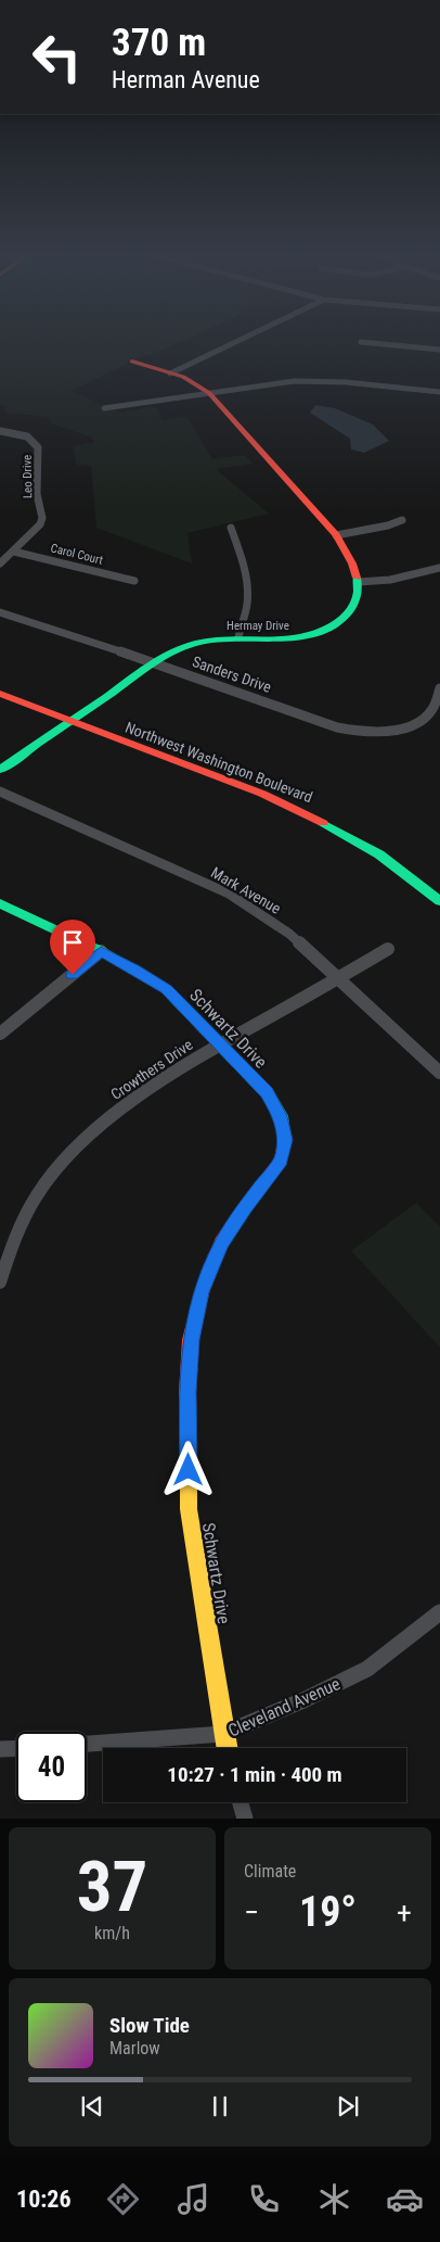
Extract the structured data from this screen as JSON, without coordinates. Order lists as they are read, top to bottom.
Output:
{
  "streets": {
    "street": [
      "Leo Drive",
      "Carol Court",
      "Hermay Drive",
      "Sanders Drive",
      "Northwest Washington Boulevard",
      "Mark Avenue",
      "Schwartz Drive",
      "Crowthers Drive",
      "Cleveland Avenue"
    ]
  },
  "crossings": [
    ["Leo Drive", "Carol Court"],
    ["Hermay Drive", "Sanders Drive"],
    ["Hermay Drive", "Northwest Washington Boulevard"],
    ["Mark Avenue", "Crowthers Drive"],
    ["Schwartz Drive", "Crowthers Drive"],
    ["Schwartz Drive", "Cleveland Avenue"]
  ],
  "page": {
    "turn": ["370 m", "Herman Avenue"],
    "limit": "40",
    "trip": "10:27 · 1 min · 400 m",
    "tile": [
      ["37", "km/h"],
      "Climate"
    ],
    "heat": ["−", "19°", "+"],
    "song": ["Slow Tide", "Marlow"],
    "tabs": "10:26"
  }
}
